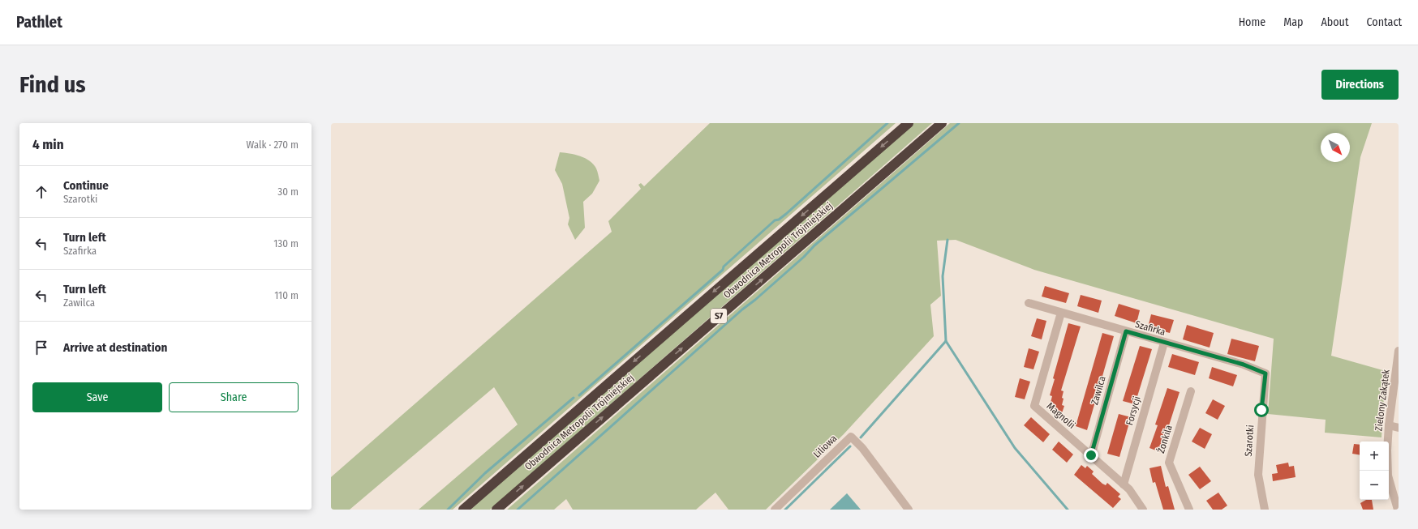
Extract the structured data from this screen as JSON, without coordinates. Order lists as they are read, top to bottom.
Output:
{
  "streets": {
    "highway": ["Obwodnica Metropolii Trójmiejskiej", "S7"],
    "street": [
      "Szafirka",
      "Zawilca",
      "Zielony Zakątek",
      "Forsycji",
      "Magnolii",
      "Żonkila",
      "Szarotki",
      "Liliowa"
    ]
  },
  "crossings": [
    ["Szafirka", "Zawilca"],
    ["Szafirka", "Forsycji"],
    ["Szafirka", "Magnolii"],
    ["Szafirka", "Szarotki"],
    ["Zawilca", "Magnolii"],
    ["Forsycji", "Magnolii"]
  ],
  "north": "bottom right",
  "page": {
    "header": "Pathlet",
    "nav": [
      "Home",
      "Map",
      "About",
      "Contact"
    ],
    "buttons": [
      "Directions",
      ["Save", "Share"]
    ],
    "title": "Find us",
    "heading": ["4 min", "Walk · 270 m"],
    "list": [
      ["Continue", "Szarotki", "30 m"],
      ["Turn left", "Szafirka", "130 m"],
      ["Turn left", "Zawilca", "110 m"],
      "Arrive at destination"
    ],
    "map_buttons": ["+", "−"]
  }
}
